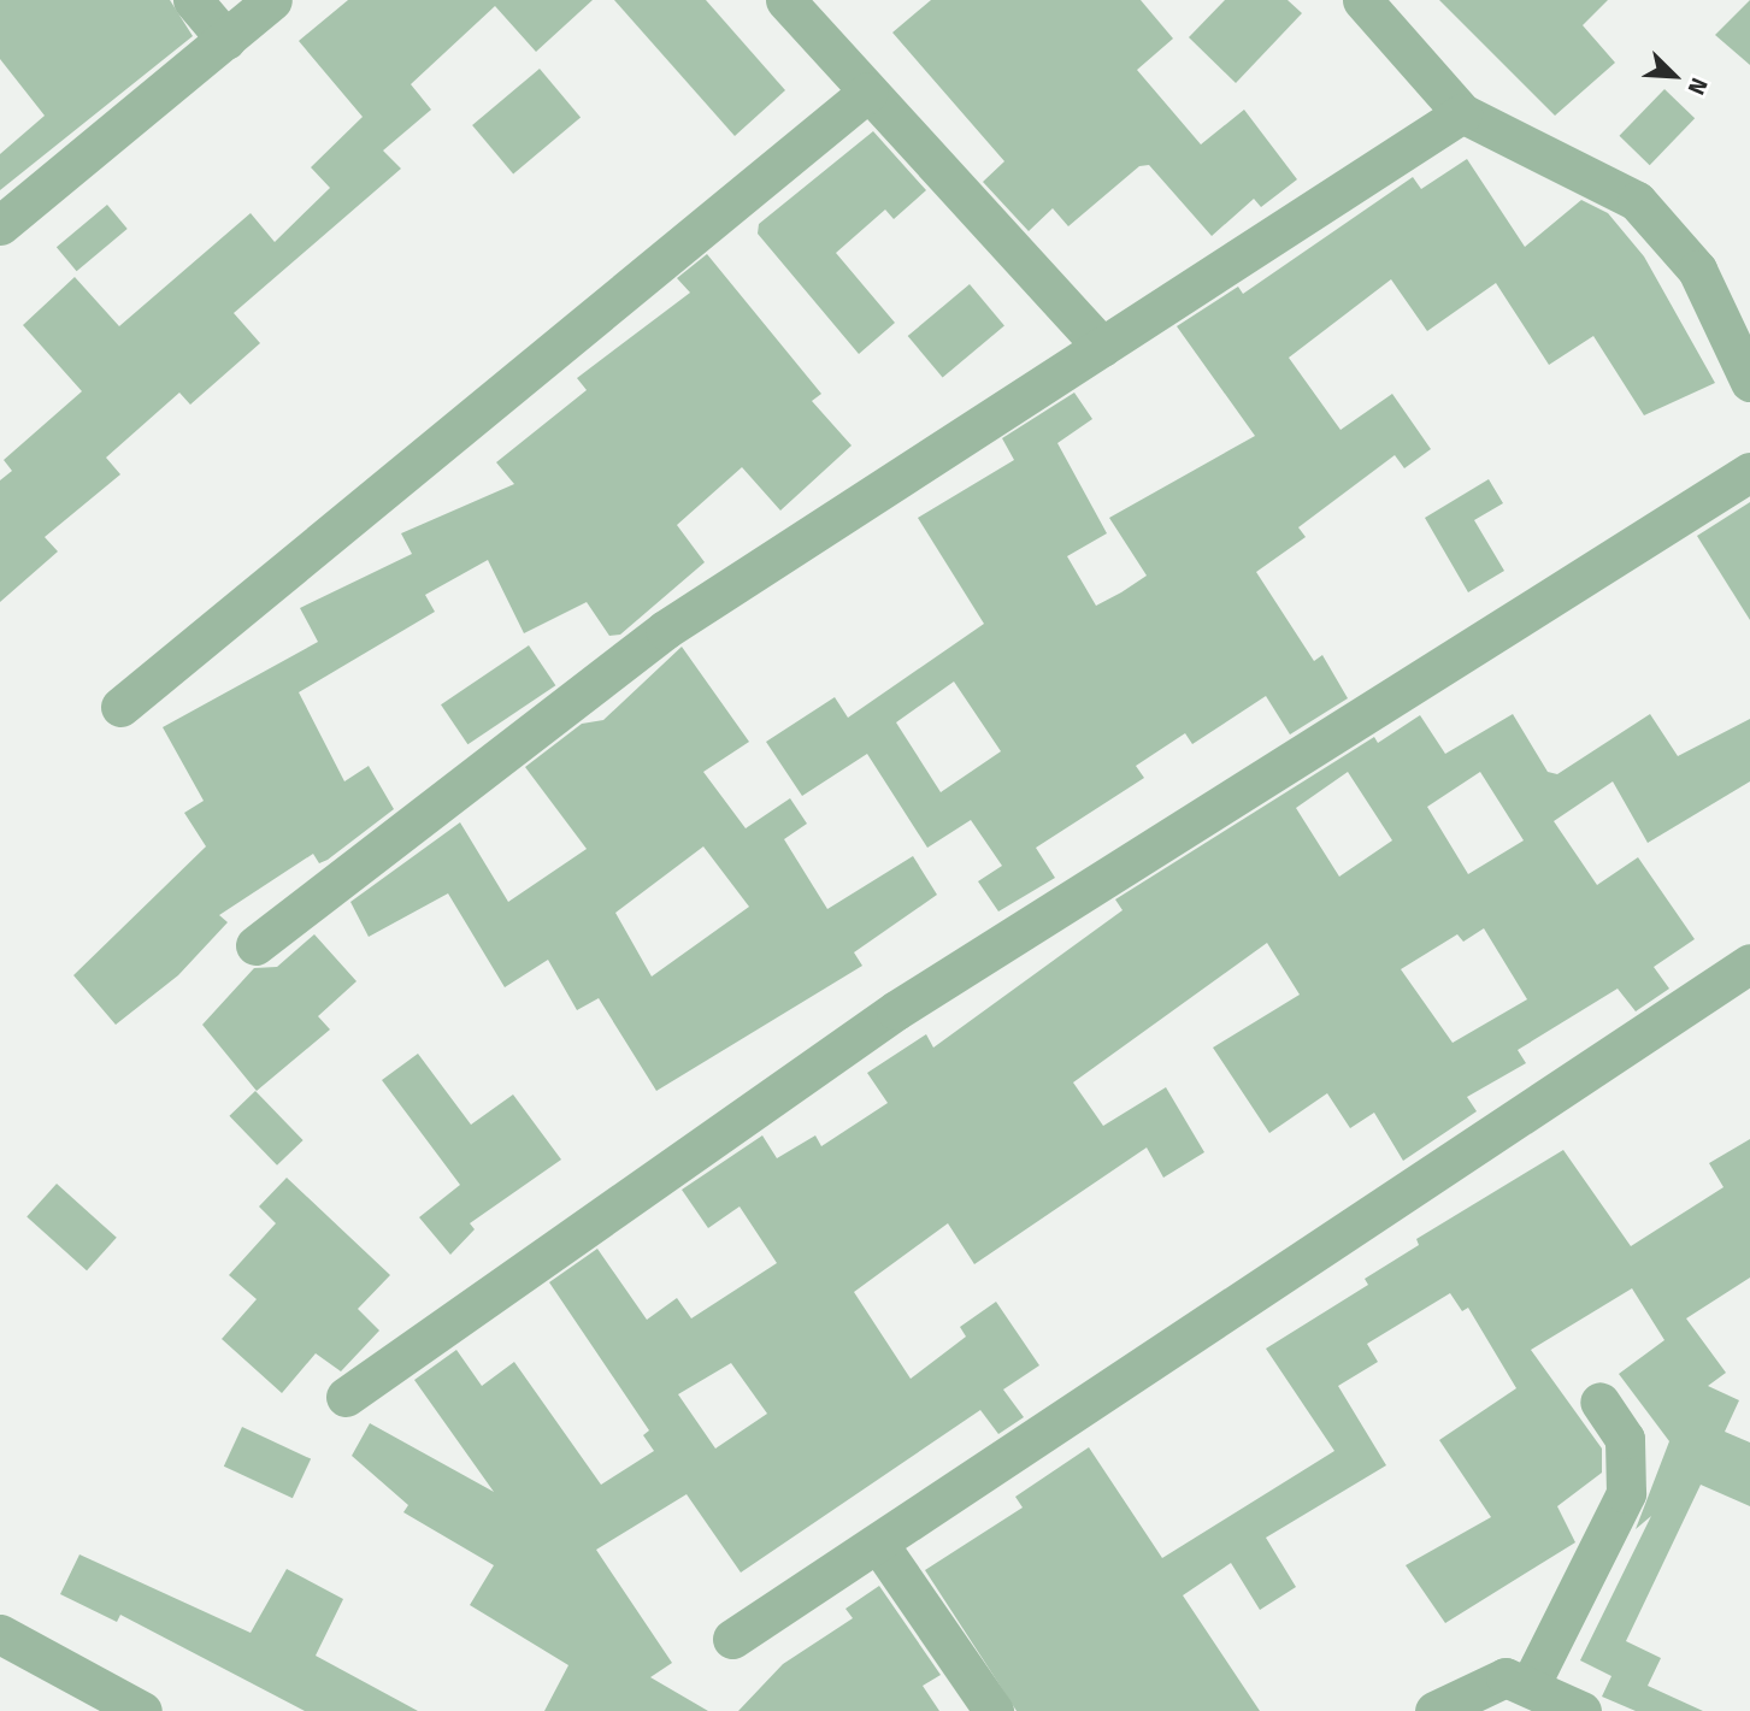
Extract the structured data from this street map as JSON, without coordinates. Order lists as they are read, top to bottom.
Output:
{
  "north": "bottom right"
}
